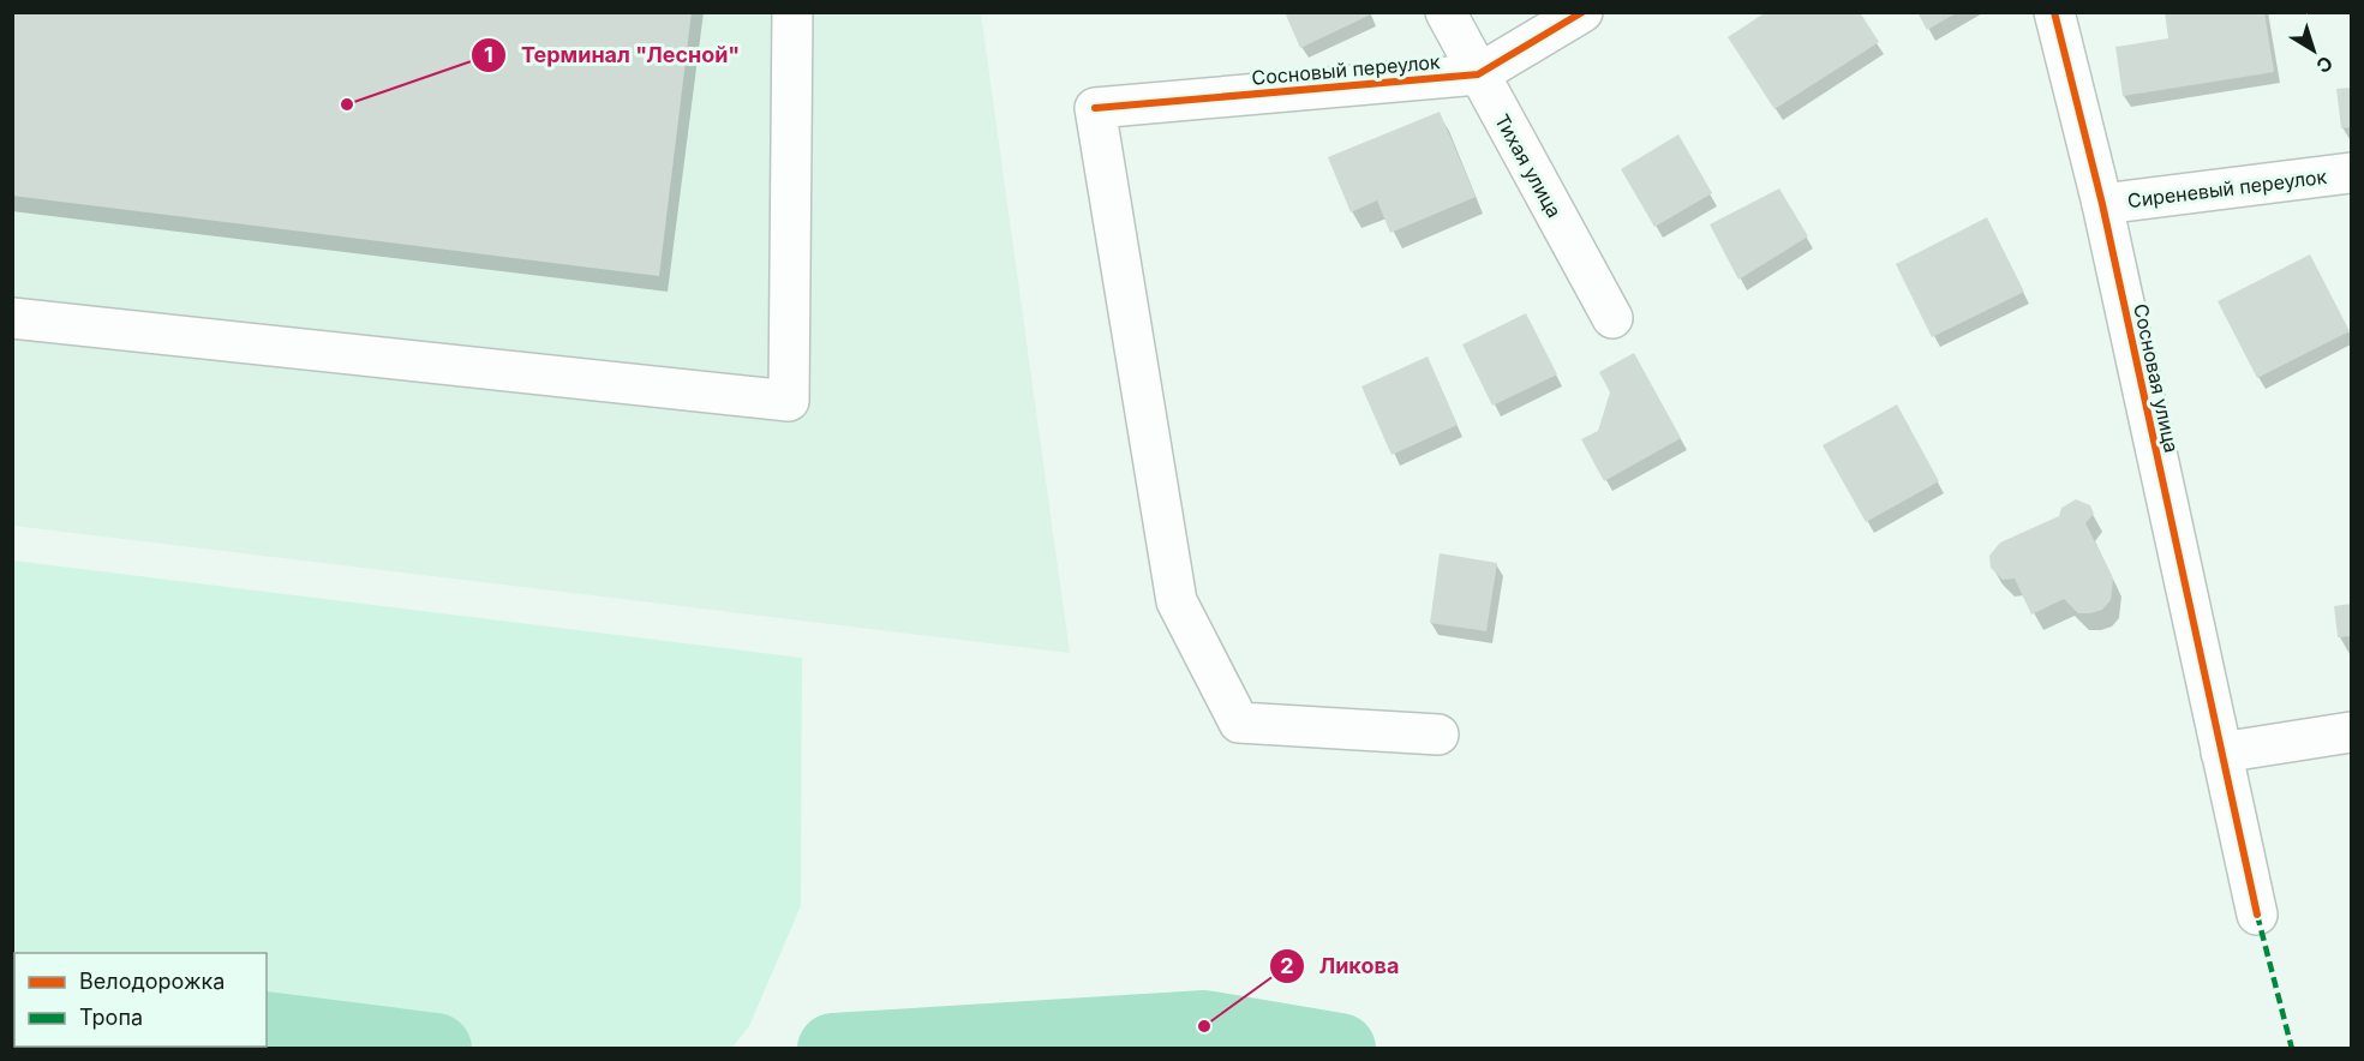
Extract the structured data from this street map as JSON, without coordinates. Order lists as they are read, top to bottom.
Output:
{
  "streets": {
    "street": [
      "Сосновый переулок",
      "Тихая улица",
      "Сиреневый переулок",
      "Сосновая улица"
    ]
  },
  "crossings": [
    ["Сосновый переулок", "Тихая улица"],
    ["Сиреневый переулок", "Сосновая улица"]
  ],
  "places": ["Терминал \"Лесной\"", "Ликова"],
  "legend": ["Велодорожка", "Тропа"],
  "north": "bottom right"
}
